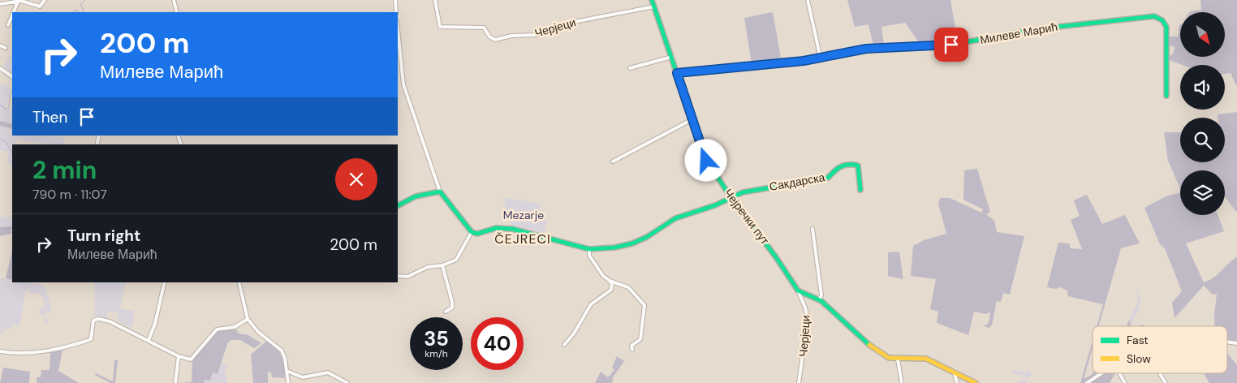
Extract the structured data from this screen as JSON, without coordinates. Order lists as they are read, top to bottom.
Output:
{
  "streets": {
    "street": [
      "Черјеци",
      "Милеве Мaрић",
      "Сакдарска",
      "Чејречки пут"
    ]
  },
  "crossings": [
    ["Черјеци", "Чејречки пут"],
    ["Милеве Мaрић", "Чејречки пут"],
    ["Сакдарска", "Чејречки пут"]
  ],
  "districts": ["ČEJRECI"],
  "parks": ["Mezarje"],
  "legend": ["Fast", "Slow"],
  "north": "bottom right",
  "page": {
    "turn": ["200 m", "Милеве Мaрић"],
    "then": "Then",
    "heading": ["2 min", "790 m · 11:07"],
    "list": [
      {
        "name": "Turn right",
        "note": "Милеве Мaрић",
        "value": "200 m"
      }
    ],
    "speed": "35 km/h",
    "limit": "40"
  }
}
